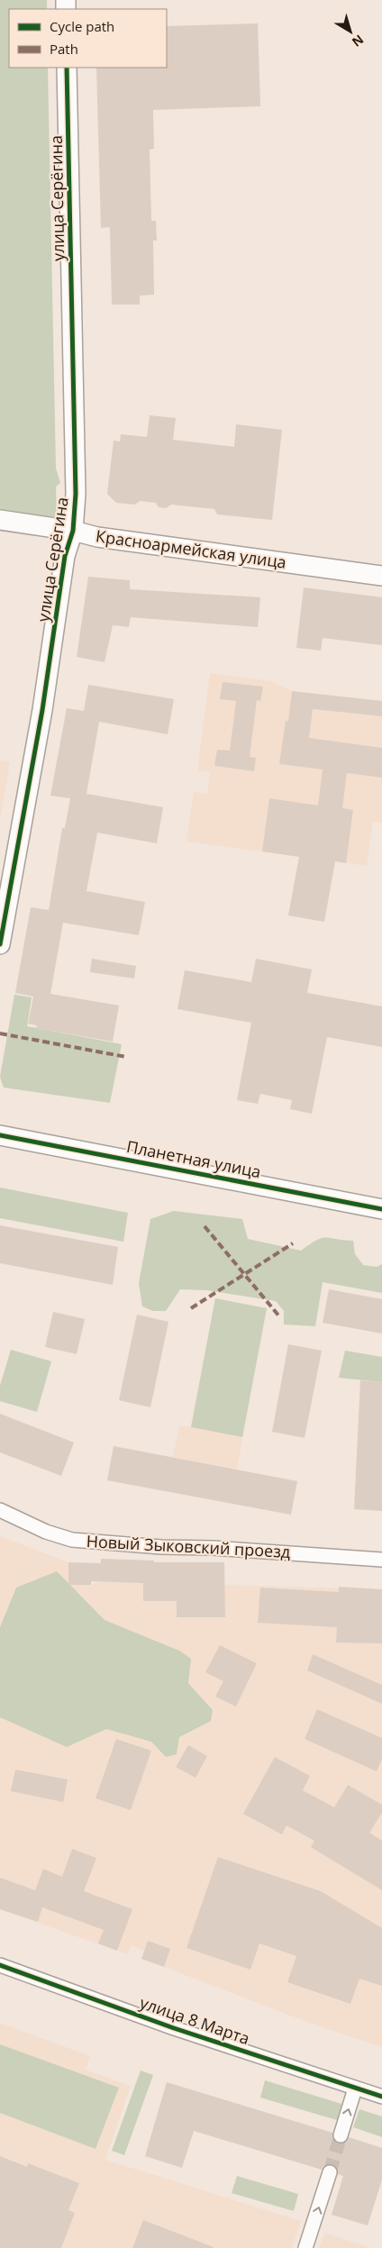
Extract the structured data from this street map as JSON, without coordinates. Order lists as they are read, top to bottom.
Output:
{
  "streets": {
    "street": [
      "улица Серёгина",
      "Красноармейская улица",
      "Планетная улица",
      "Новый Зыковский проезд",
      "улица 8 Марта"
    ]
  },
  "crossings": [
    ["улица Серёгина", "Красноармейская улица"]
  ],
  "legend": ["Cycle path", "Path"],
  "north": "bottom right"
}
